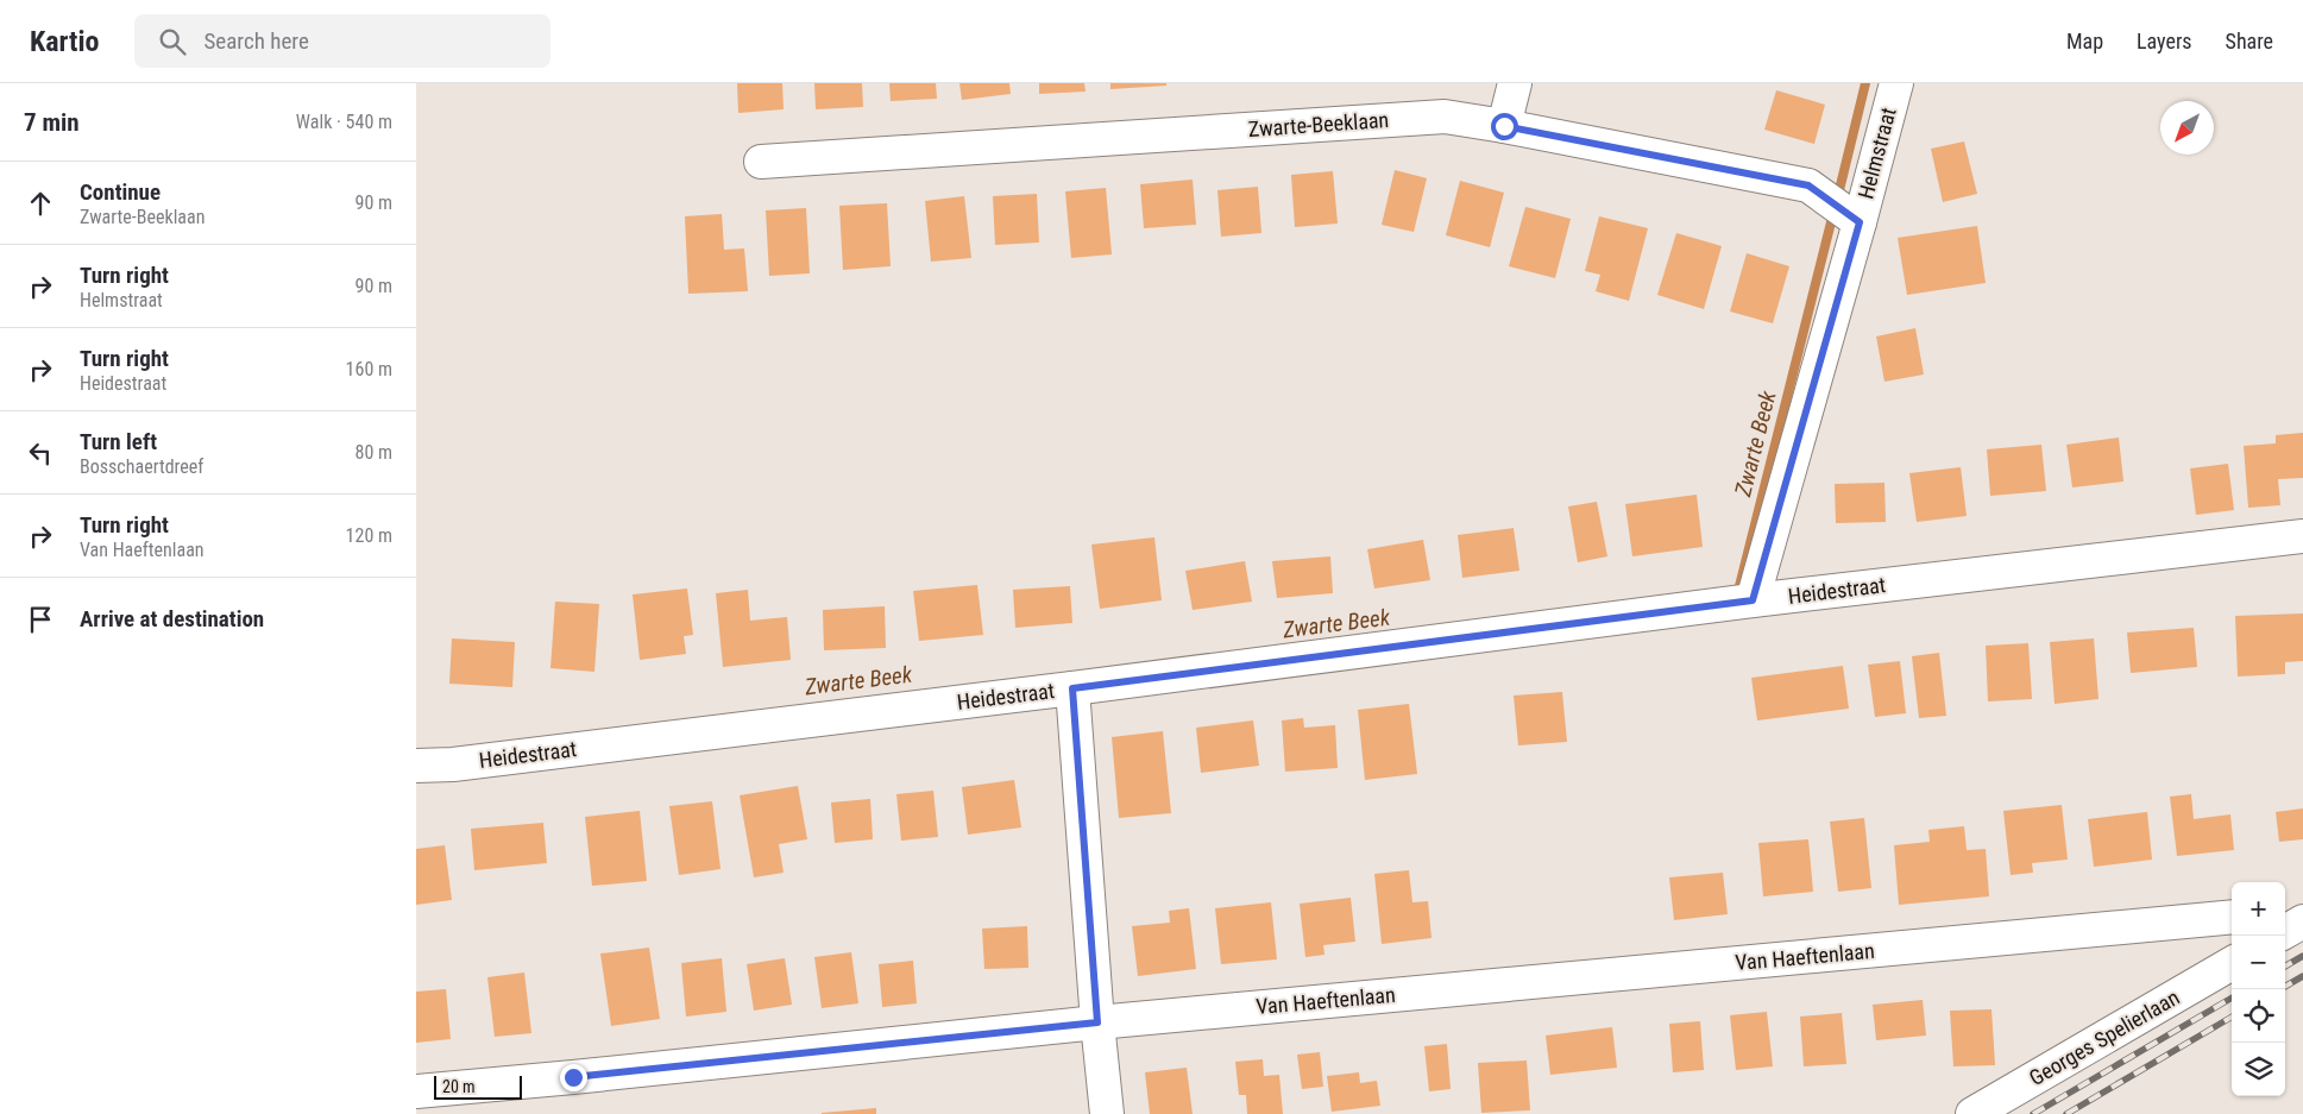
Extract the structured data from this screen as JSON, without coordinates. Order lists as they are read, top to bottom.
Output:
{
  "streets": {
    "street": [
      "Zwarte-Beeklaan",
      "Helmstraat",
      "Heidestraat",
      "Van Haeftenlaan",
      "Georges Spelierlaan"
    ]
  },
  "crossings": [
    ["Zwarte-Beeklaan", "Helmstraat"],
    ["Helmstraat", "Heidestraat"]
  ],
  "water": ["Zwarte Beek"],
  "scale_bar": "20 m",
  "north": "bottom left",
  "page": {
    "header": "Kartio",
    "search": "Search here",
    "nav": ["Map", "Layers", "Share"],
    "heading": ["7 min", "Walk · 540 m"],
    "list": [
      ["Continue", "Zwarte-Beeklaan", "90 m"],
      ["Turn right", "Helmstraat", "90 m"],
      ["Turn right", "Heidestraat", "160 m"],
      ["Turn left", "Bosschaertdreef", "80 m"],
      ["Turn right", "Van Haeftenlaan", "120 m"],
      "Arrive at destination"
    ],
    "map_buttons": ["+", "−"],
    "scale": "20 m"
  }
}
